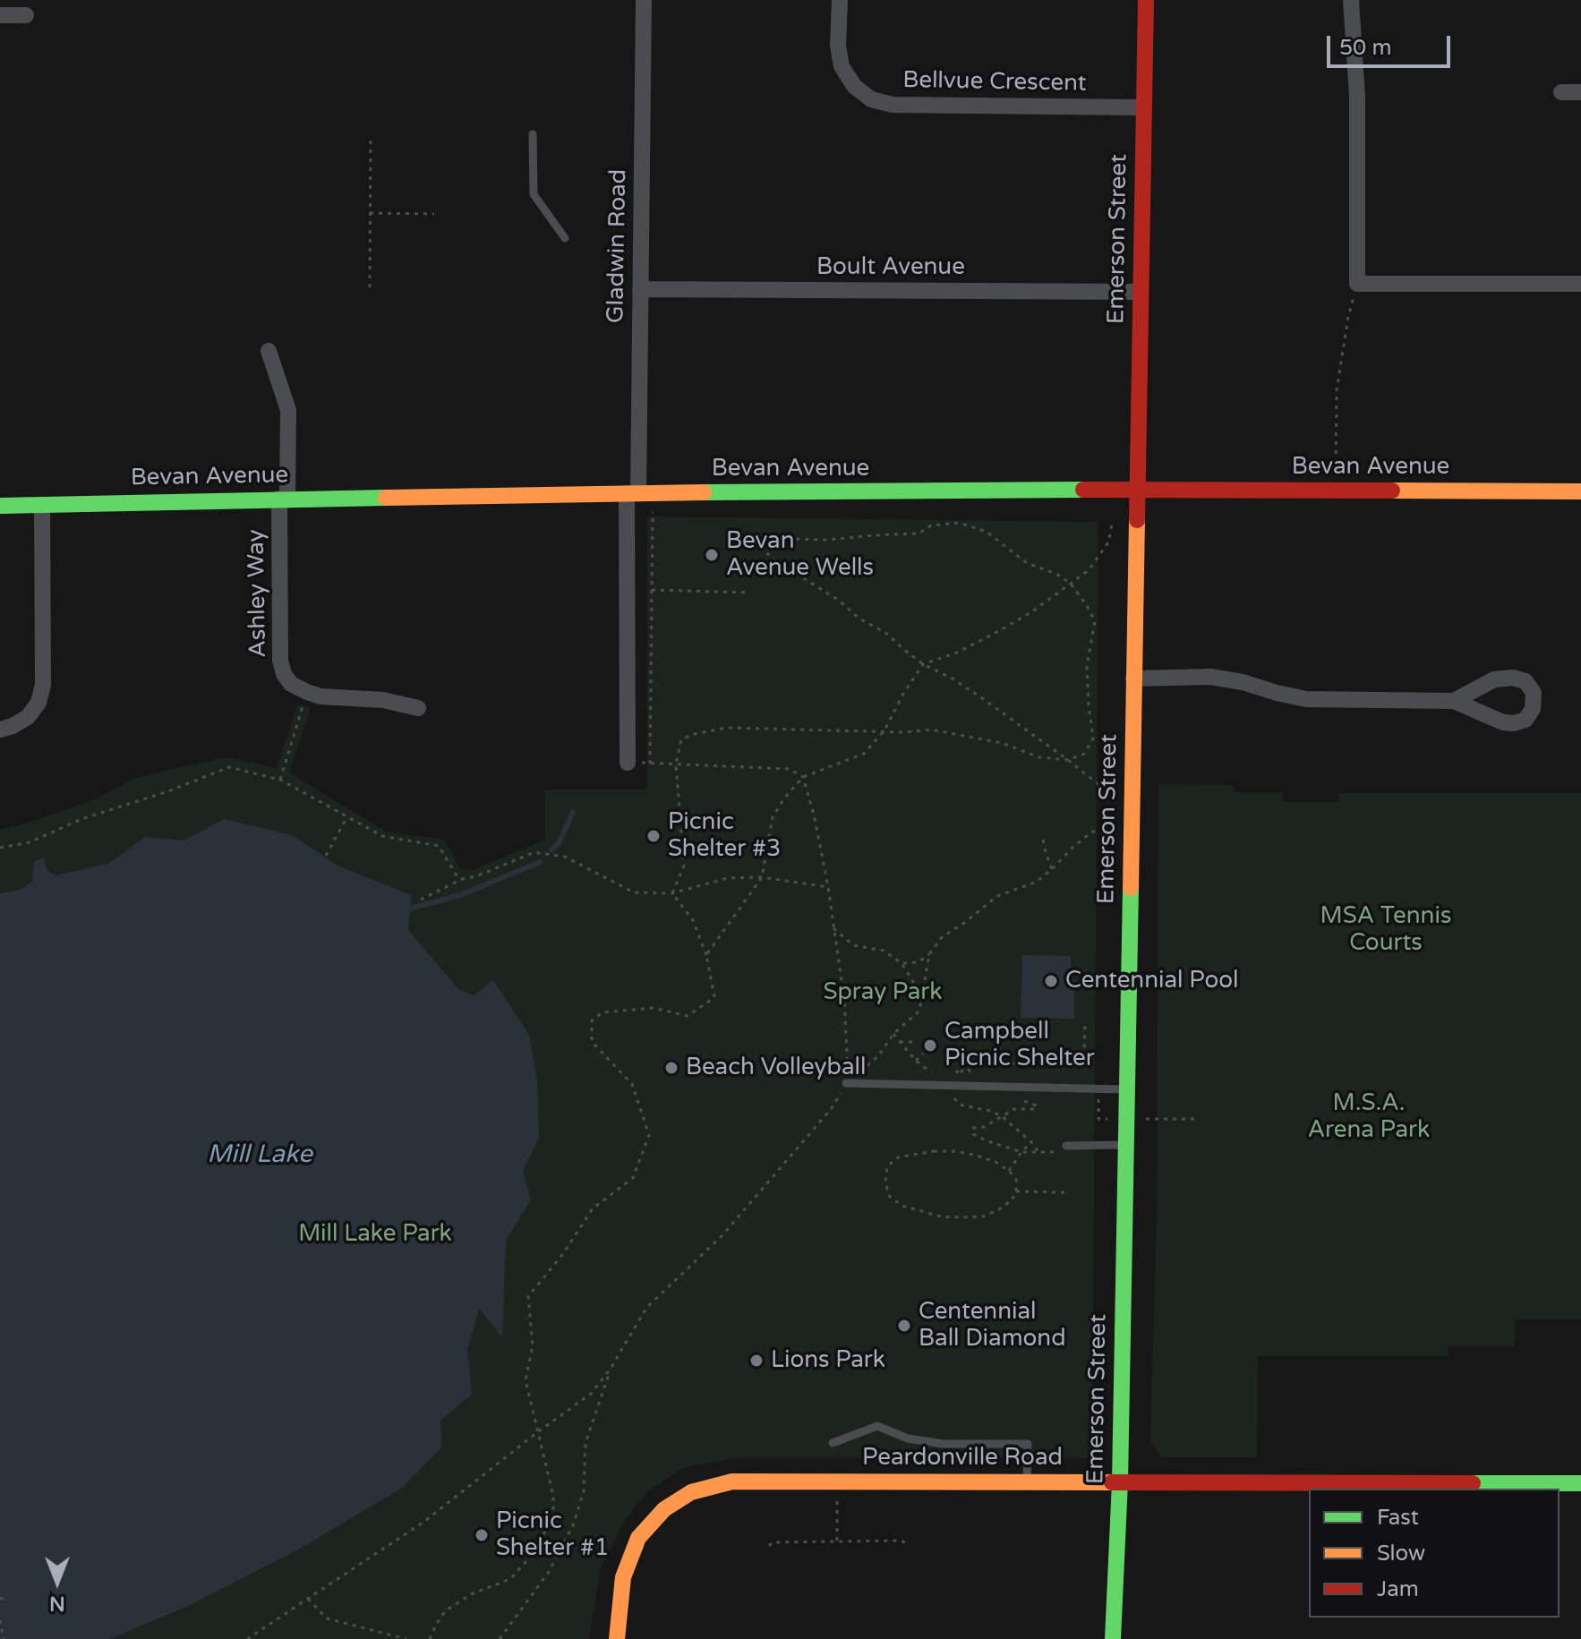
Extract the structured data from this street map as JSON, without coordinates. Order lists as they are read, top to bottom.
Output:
{
  "streets": {
    "main road": ["Emerson Street", "Bevan Avenue", "Peardonville Road"],
    "street": [
      "Bellvue Crescent",
      "Gladwin Road",
      "Boult Avenue",
      "Ashley Way"
    ]
  },
  "crossings": [
    ["Bellvue Crescent", "Emerson Street"],
    ["Emerson Street", "Boult Avenue"],
    ["Emerson Street", "Bevan Avenue"],
    ["Emerson Street", "Peardonville Road"],
    ["Gladwin Road", "Boult Avenue"],
    ["Gladwin Road", "Bevan Avenue"],
    ["Bevan Avenue", "Ashley Way"]
  ],
  "water": ["Mill Lake"],
  "parks": [
    "MSA Tennis Courts",
    "Spray Park",
    "M.S.A. Arena Park",
    "Mill Lake Park"
  ],
  "places": [
    "Bevan Avenue Wells",
    "Picnic Shelter #3",
    "Centennial Pool",
    "Campbell Picnic Shelter",
    "Beach Volleyball",
    "Centennial Ball Diamond",
    "Lions Park",
    "Picnic Shelter #1"
  ],
  "legend": ["Fast", "Slow", "Jam"],
  "scale_bar": "50 m",
  "north": "bottom"
}
